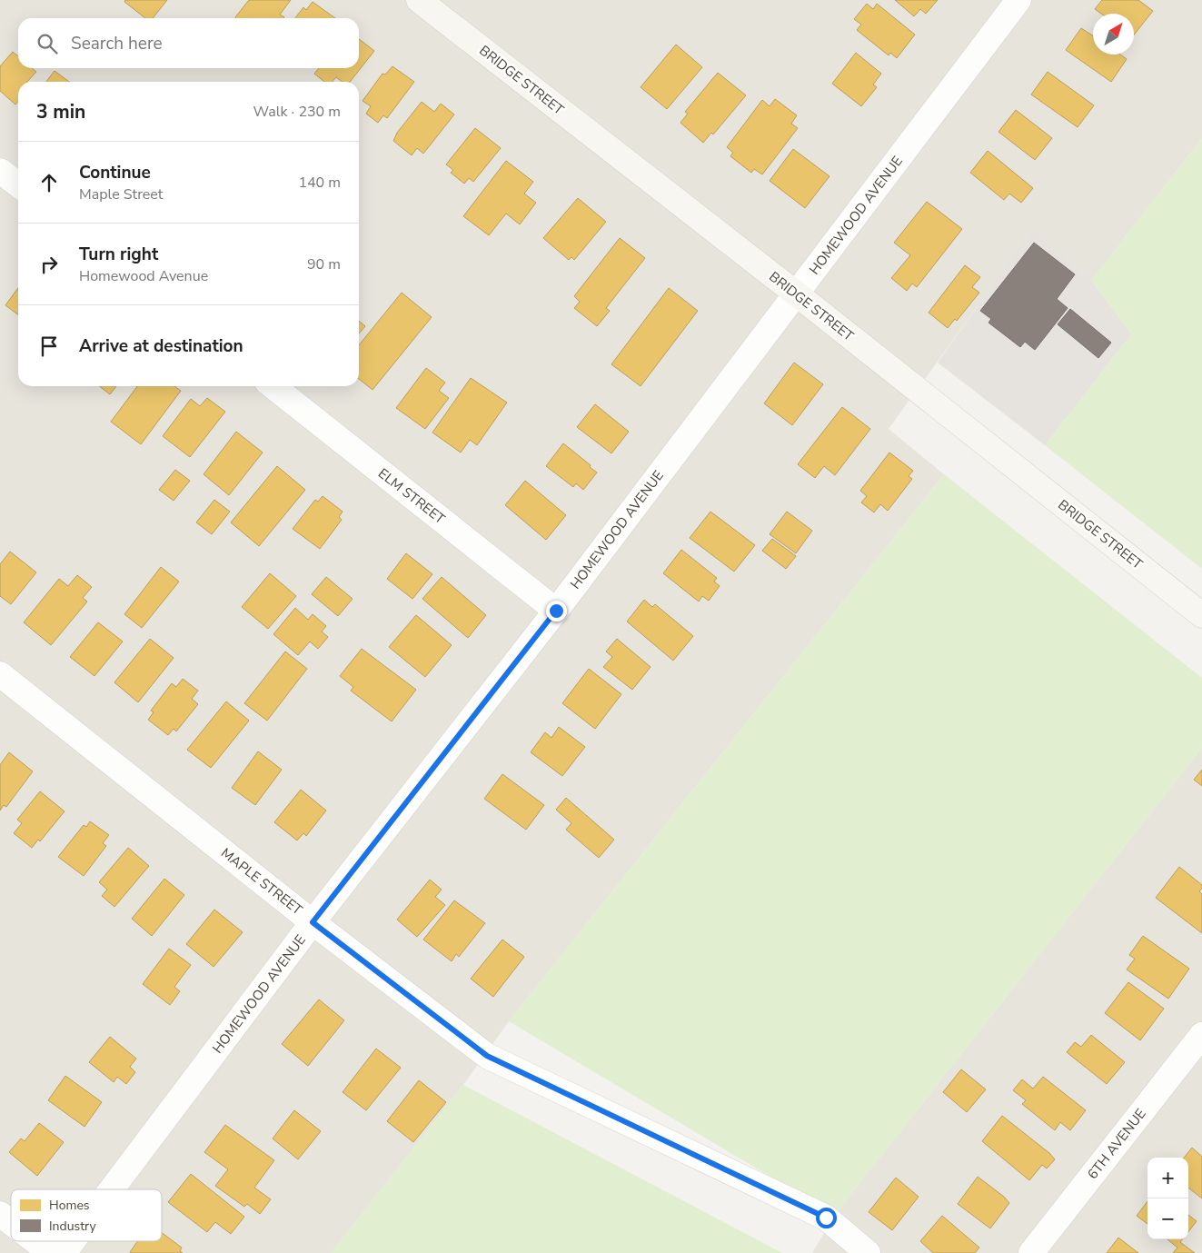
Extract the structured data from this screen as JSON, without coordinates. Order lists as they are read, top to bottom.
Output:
{
  "streets": {
    "main road": ["BRIDGE STREET"],
    "street": [
      "HOMEWOOD AVENUE",
      "ELM STREET",
      "MAPLE STREET",
      "6TH AVENUE"
    ]
  },
  "crossings": [
    ["BRIDGE STREET", "HOMEWOOD AVENUE"],
    ["HOMEWOOD AVENUE", "ELM STREET"],
    ["HOMEWOOD AVENUE", "MAPLE STREET"]
  ],
  "legend": ["Homes", "Industry"],
  "north": "top right",
  "page": {
    "search": "Search here",
    "heading": ["3 min", "Walk · 230 m"],
    "list": [
      ["Continue", "Maple Street", "140 m"],
      ["Turn right", "Homewood Avenue", "90 m"],
      "Arrive at destination"
    ],
    "map_buttons": ["+", "−"]
  }
}
